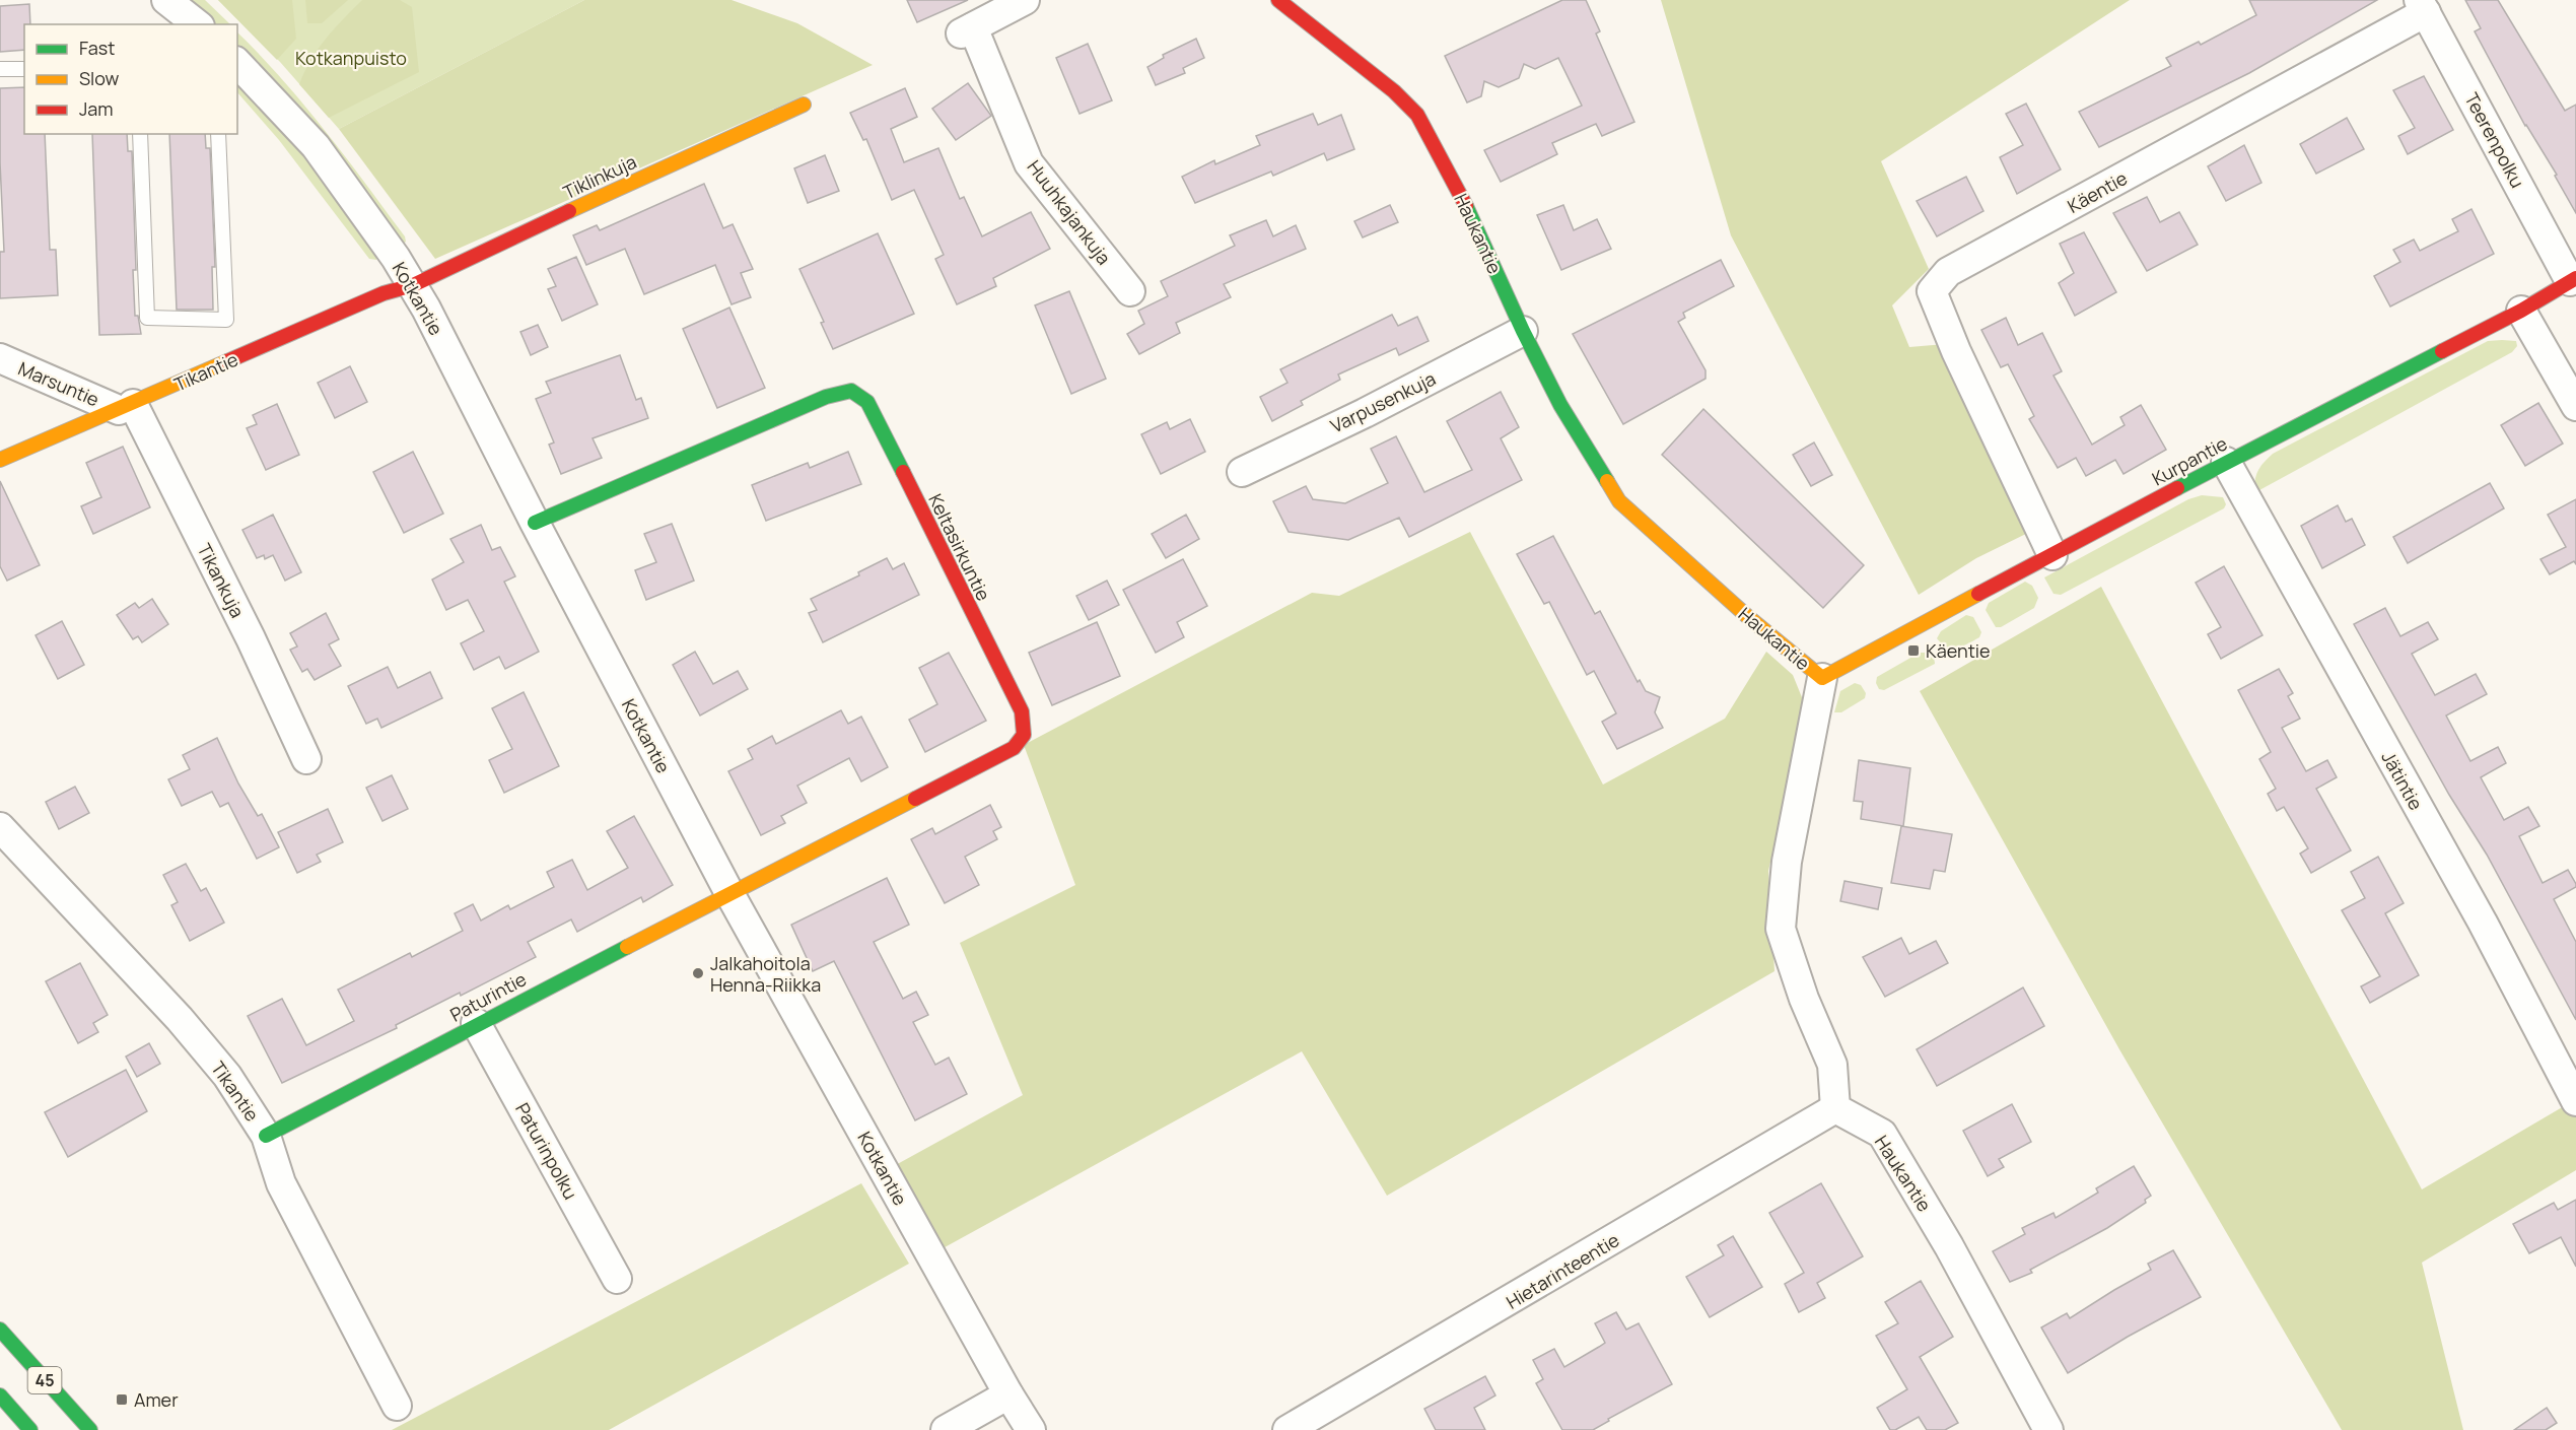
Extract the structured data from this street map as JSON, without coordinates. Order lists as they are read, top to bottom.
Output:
{
  "streets": {
    "street": [
      "Teerenpolku",
      "Tiklinkuja",
      "Käentie",
      "Huuhkajankuja",
      "Haukantie",
      "Kotkantie",
      "Tikantie",
      "Marsuntie",
      "Varpusenkuja",
      "Kurpantie",
      "Keltasirkuntie",
      "Tikankuja",
      "Jätintie",
      "Paturintie",
      "Paturinpolku",
      "Hietarinteentie",
      "45"
    ]
  },
  "crossings": [
    ["Teerenpolku", "Käentie"],
    ["Teerenpolku", "Kurpantie"],
    ["Tiklinkuja", "Kotkantie"],
    ["Tiklinkuja", "Tikantie"],
    ["Käentie", "Kurpantie"],
    ["Haukantie", "Varpusenkuja"],
    ["Haukantie", "Kurpantie"],
    ["Haukantie", "Hietarinteentie"],
    ["Kotkantie", "Tikantie"],
    ["Kotkantie", "Keltasirkuntie"],
    ["Kotkantie", "Paturintie"],
    ["Tikantie", "Marsuntie"],
    ["Tikantie", "Tikankuja"],
    ["Tikantie", "Paturintie"],
    ["Marsuntie", "Tikankuja"],
    ["Kurpantie", "Jätintie"],
    ["Keltasirkuntie", "Paturintie"],
    ["Paturintie", "Paturinpolku"]
  ],
  "parks": ["Kotkanpuisto"],
  "places": {
    "transit": ["Käentie", "Amer"],
    "other": ["Jalkahoitola Henna-Riikka"]
  },
  "legend": ["Fast", "Slow", "Jam"]
}
